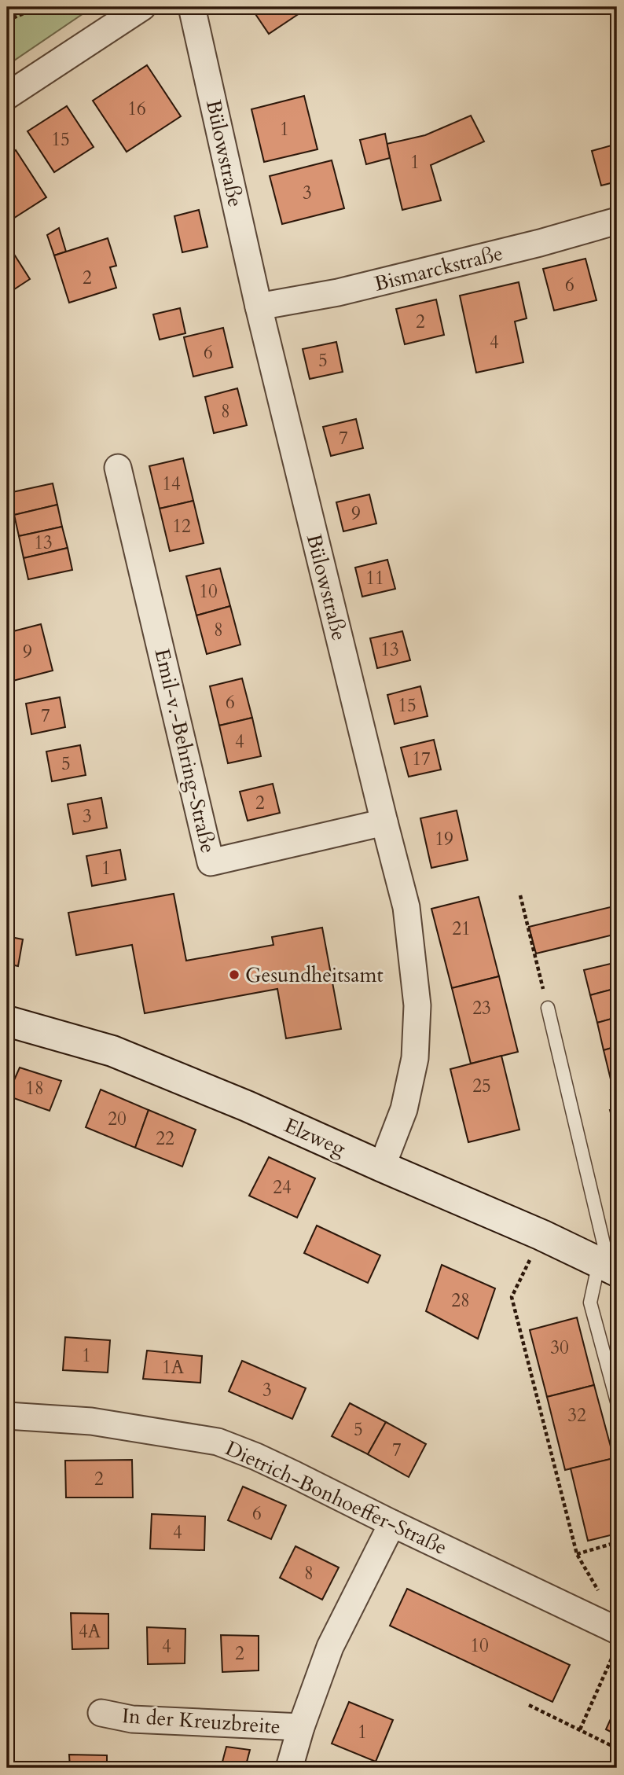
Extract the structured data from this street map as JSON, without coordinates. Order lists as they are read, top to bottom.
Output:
{
  "streets": {
    "street": [
      "Bülowstraße",
      "Bismarckstraße",
      "Emil-v.-Behring-Straße",
      "Elzweg",
      "Dietrich-Bonhoeffer-Straße",
      "In der Kreuzbreite"
    ]
  },
  "crossings": [
    ["Bülowstraße", "Bismarckstraße"],
    ["Bülowstraße", "Emil-v.-Behring-Straße"],
    ["Bülowstraße", "Elzweg"],
    ["Dietrich-Bonhoeffer-Straße", "In der Kreuzbreite"]
  ],
  "places": ["Gesundheitsamt"],
  "house_numbers": [
    "16",
    "1",
    "15",
    "1",
    "3",
    "2",
    "6",
    "2",
    "4",
    "6",
    "5",
    "8",
    "7",
    "14",
    "9",
    "12",
    "13",
    "11",
    "10",
    "8",
    "13",
    "9",
    "6",
    "15",
    "7",
    "4",
    "17",
    "5",
    "2",
    "3",
    "19",
    "1",
    "21",
    "23",
    "25",
    "18",
    "20",
    "22",
    "24",
    "28",
    "30",
    "1",
    "1A",
    "3",
    "32",
    "5",
    "7",
    "2",
    "6",
    "4",
    "8",
    "4A",
    "10",
    "4",
    "2",
    "1"
  ]
}
